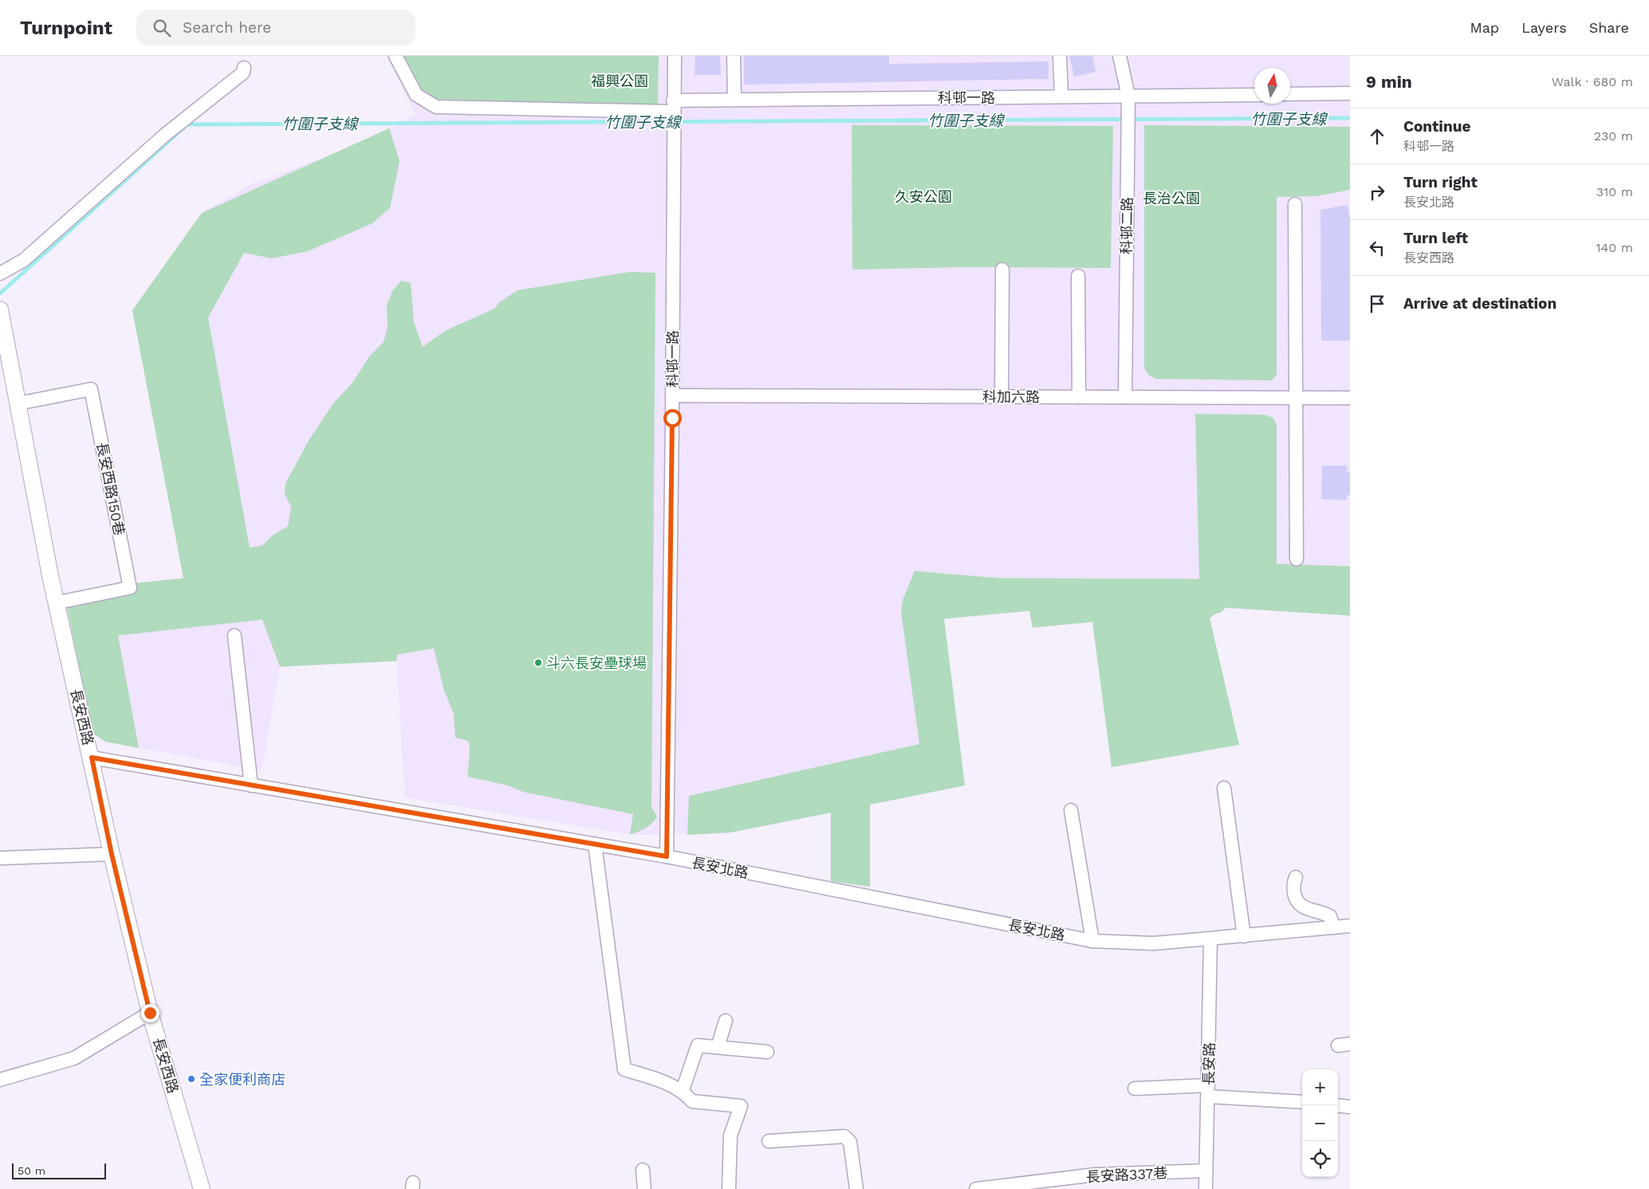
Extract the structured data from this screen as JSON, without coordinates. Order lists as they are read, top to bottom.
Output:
{
  "streets": {
    "main road": ["長安西路"],
    "street": [
      "科邨一路",
      "科邨二路",
      "科加六路",
      "長安西路150巷",
      "長安北路",
      "長安路",
      "長安路337巷"
    ]
  },
  "crossings": [
    ["科邨一路", "科邨二路"],
    ["科邨一路", "科加六路"],
    ["科邨一路", "長安北路"],
    ["科邨二路", "科加六路"],
    ["長安西路150巷", "長安西路"],
    ["長安西路", "長安北路"],
    ["長安北路", "長安路"],
    ["長安路", "長安路337巷"]
  ],
  "water": ["竹圍子支線"],
  "parks": ["福興公園", "久安公園", "長治公園"],
  "places": ["斗六長安壘球場", "全家便利商店"],
  "scale_bar": "50 m",
  "north": "top",
  "page": {
    "header": "Turnpoint",
    "search": "Search here",
    "nav": ["Map", "Layers", "Share"],
    "heading": ["9 min", "Walk · 680 m"],
    "list": [
      ["Continue", "科邨一路", "230 m"],
      ["Turn right", "長安北路", "310 m"],
      ["Turn left", "長安西路", "140 m"],
      "Arrive at destination"
    ],
    "map_buttons": ["+", "−"],
    "scale": "50 m"
  }
}
